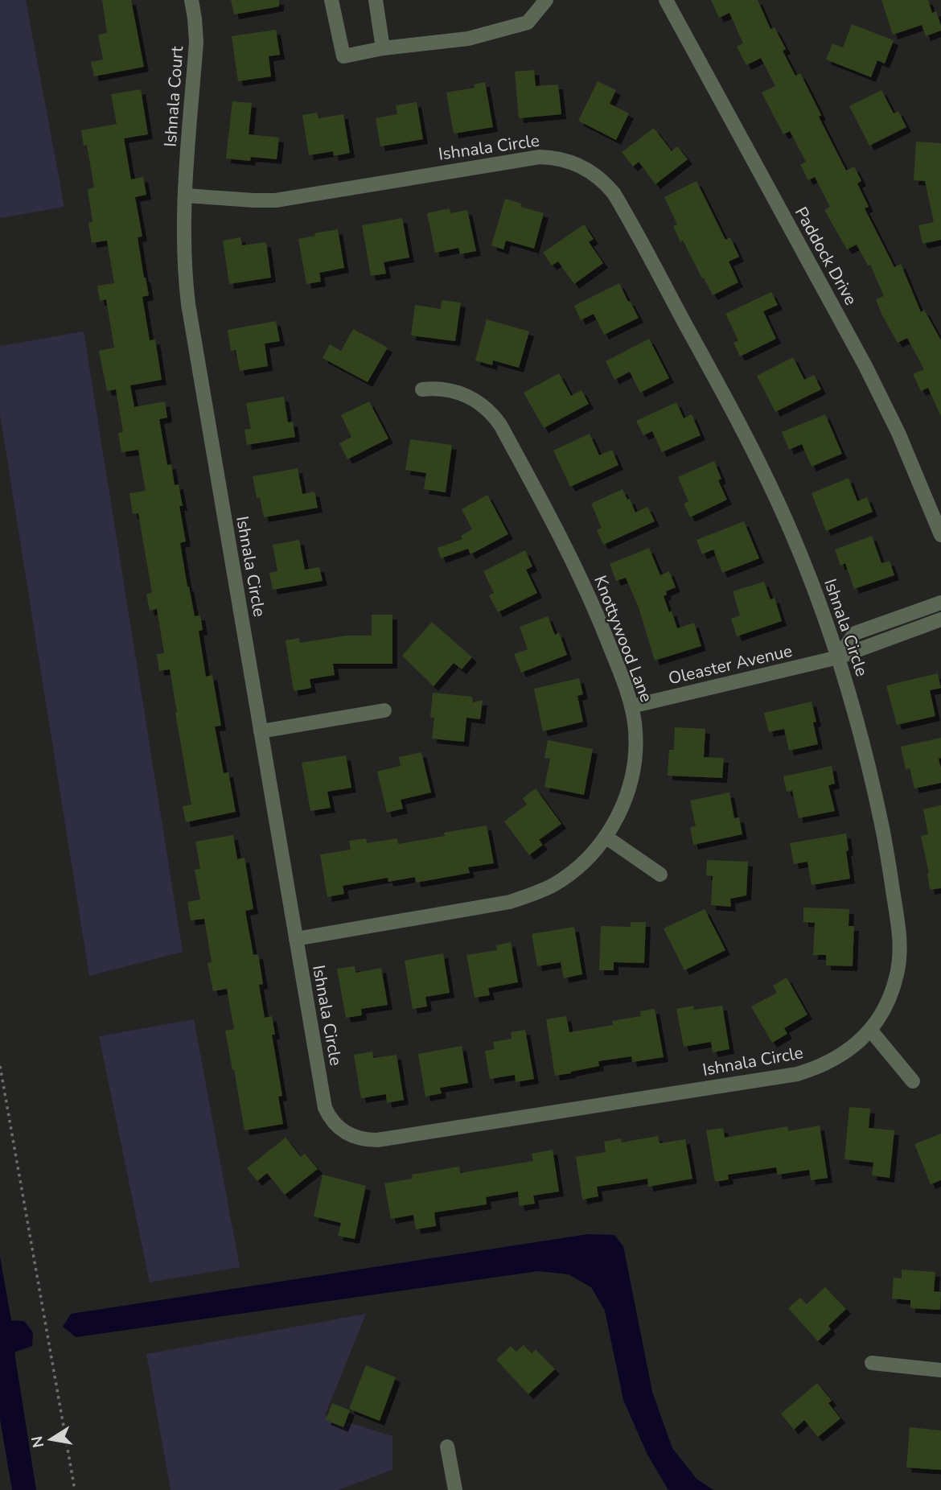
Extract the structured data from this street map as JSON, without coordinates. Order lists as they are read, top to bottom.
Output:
{
  "streets": {
    "street": [
      "Ishnala Court",
      "Ishnala Circle",
      "Paddock Drive",
      "Knottywood Lane",
      "Oleaster Avenue"
    ]
  },
  "crossings": [
    ["Ishnala Court", "Ishnala Circle"],
    ["Ishnala Circle", "Knottywood Lane"],
    ["Ishnala Circle", "Oleaster Avenue"],
    ["Knottywood Lane", "Oleaster Avenue"]
  ],
  "north": "left"
}
